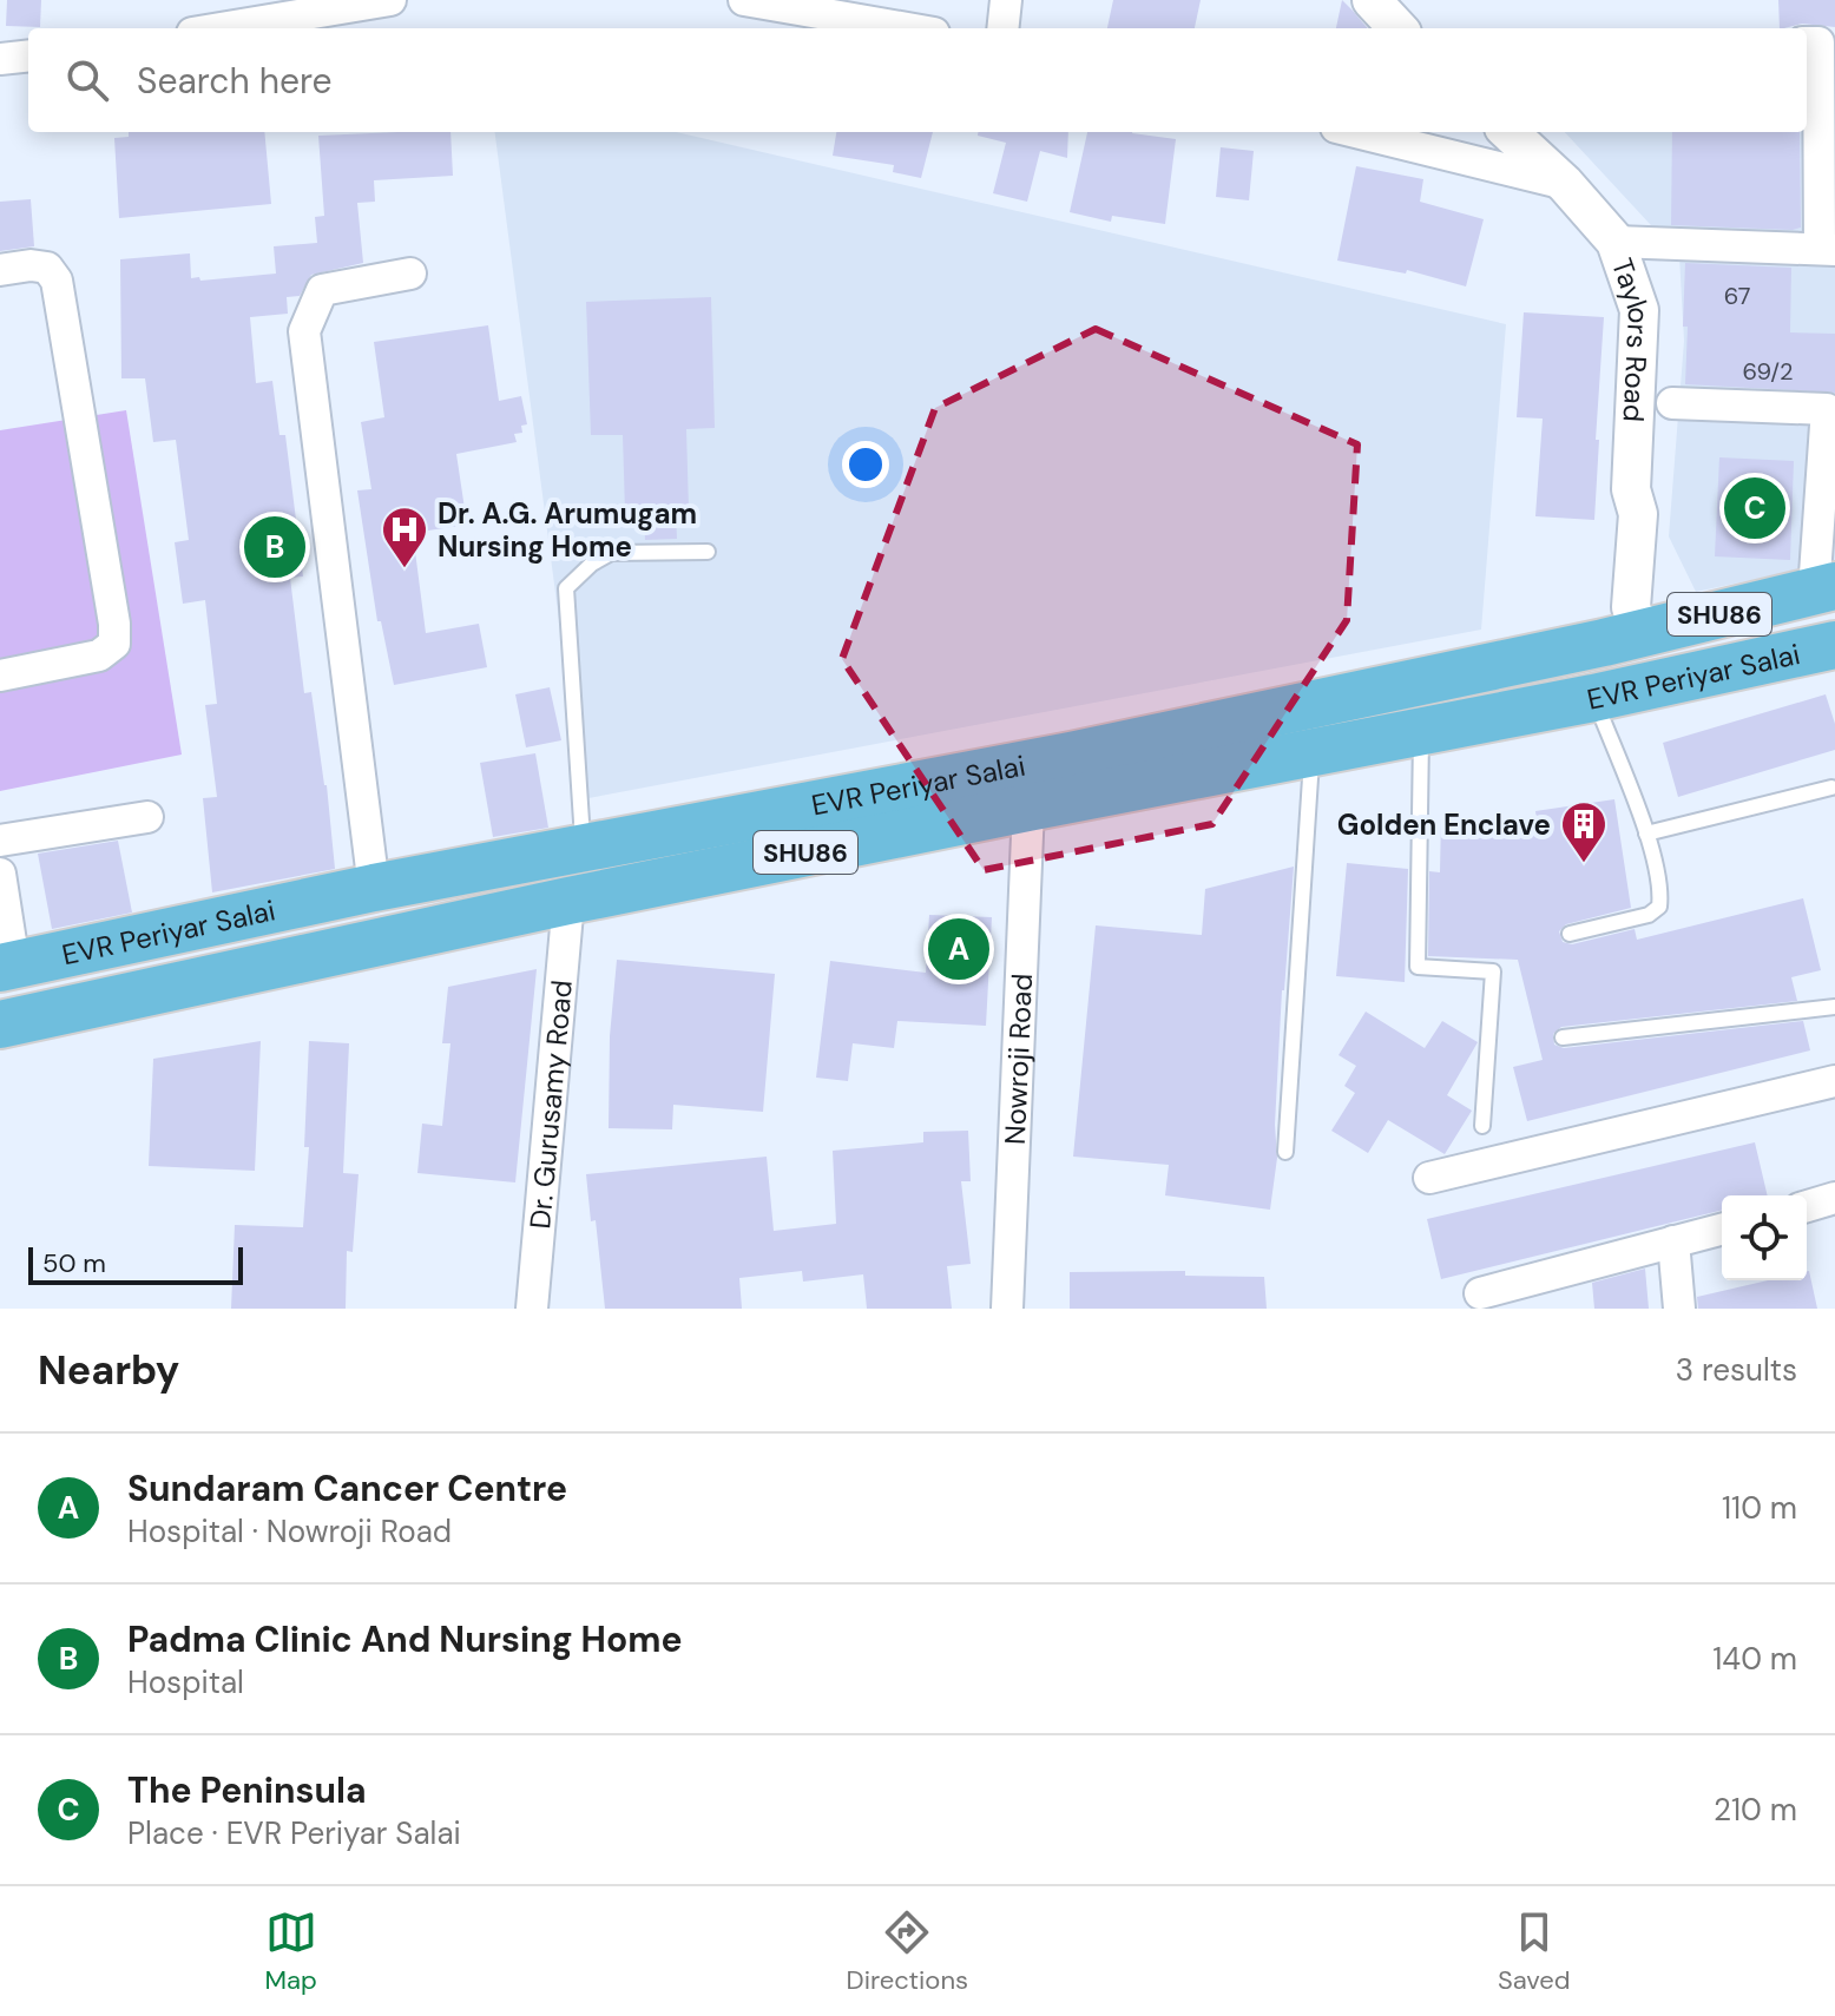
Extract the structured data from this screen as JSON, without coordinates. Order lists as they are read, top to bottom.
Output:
{
  "streets": {
    "main road": ["SHU86", "EVR Periyar Salai"],
    "street": ["Taylors Road", "Nowroji Road", "Dr. Gurusamy Road"]
  },
  "crossings": [
    ["Taylors Road", "EVR Periyar Salai"],
    ["EVR Periyar Salai", "Nowroji Road"],
    ["EVR Periyar Salai", "Dr. Gurusamy Road"]
  ],
  "places": {
    "hospital": ["Dr. A.G. Arumugam Nursing Home"],
    "building": ["Golden Enclave"]
  },
  "house_numbers": ["67", "69/2"],
  "scale_bar": "50 m",
  "page": {
    "search": "Search here",
    "pins": ["C", "B", "A"],
    "scale": "50 m",
    "heading": ["Nearby", "3 results"],
    "list": [
      {
        "mark": "A",
        "name": "Sundaram Cancer Centre",
        "note": "Hospital · Nowroji Road",
        "value": "110 m"
      },
      {
        "mark": "B",
        "name": "Padma Clinic And Nursing Home",
        "note": "Hospital",
        "value": "140 m"
      },
      {
        "mark": "C",
        "name": "The Peninsula",
        "note": "Place · EVR Periyar Salai",
        "value": "210 m"
      }
    ],
    "nav": ["Map", "Directions", "Saved"]
  }
}
